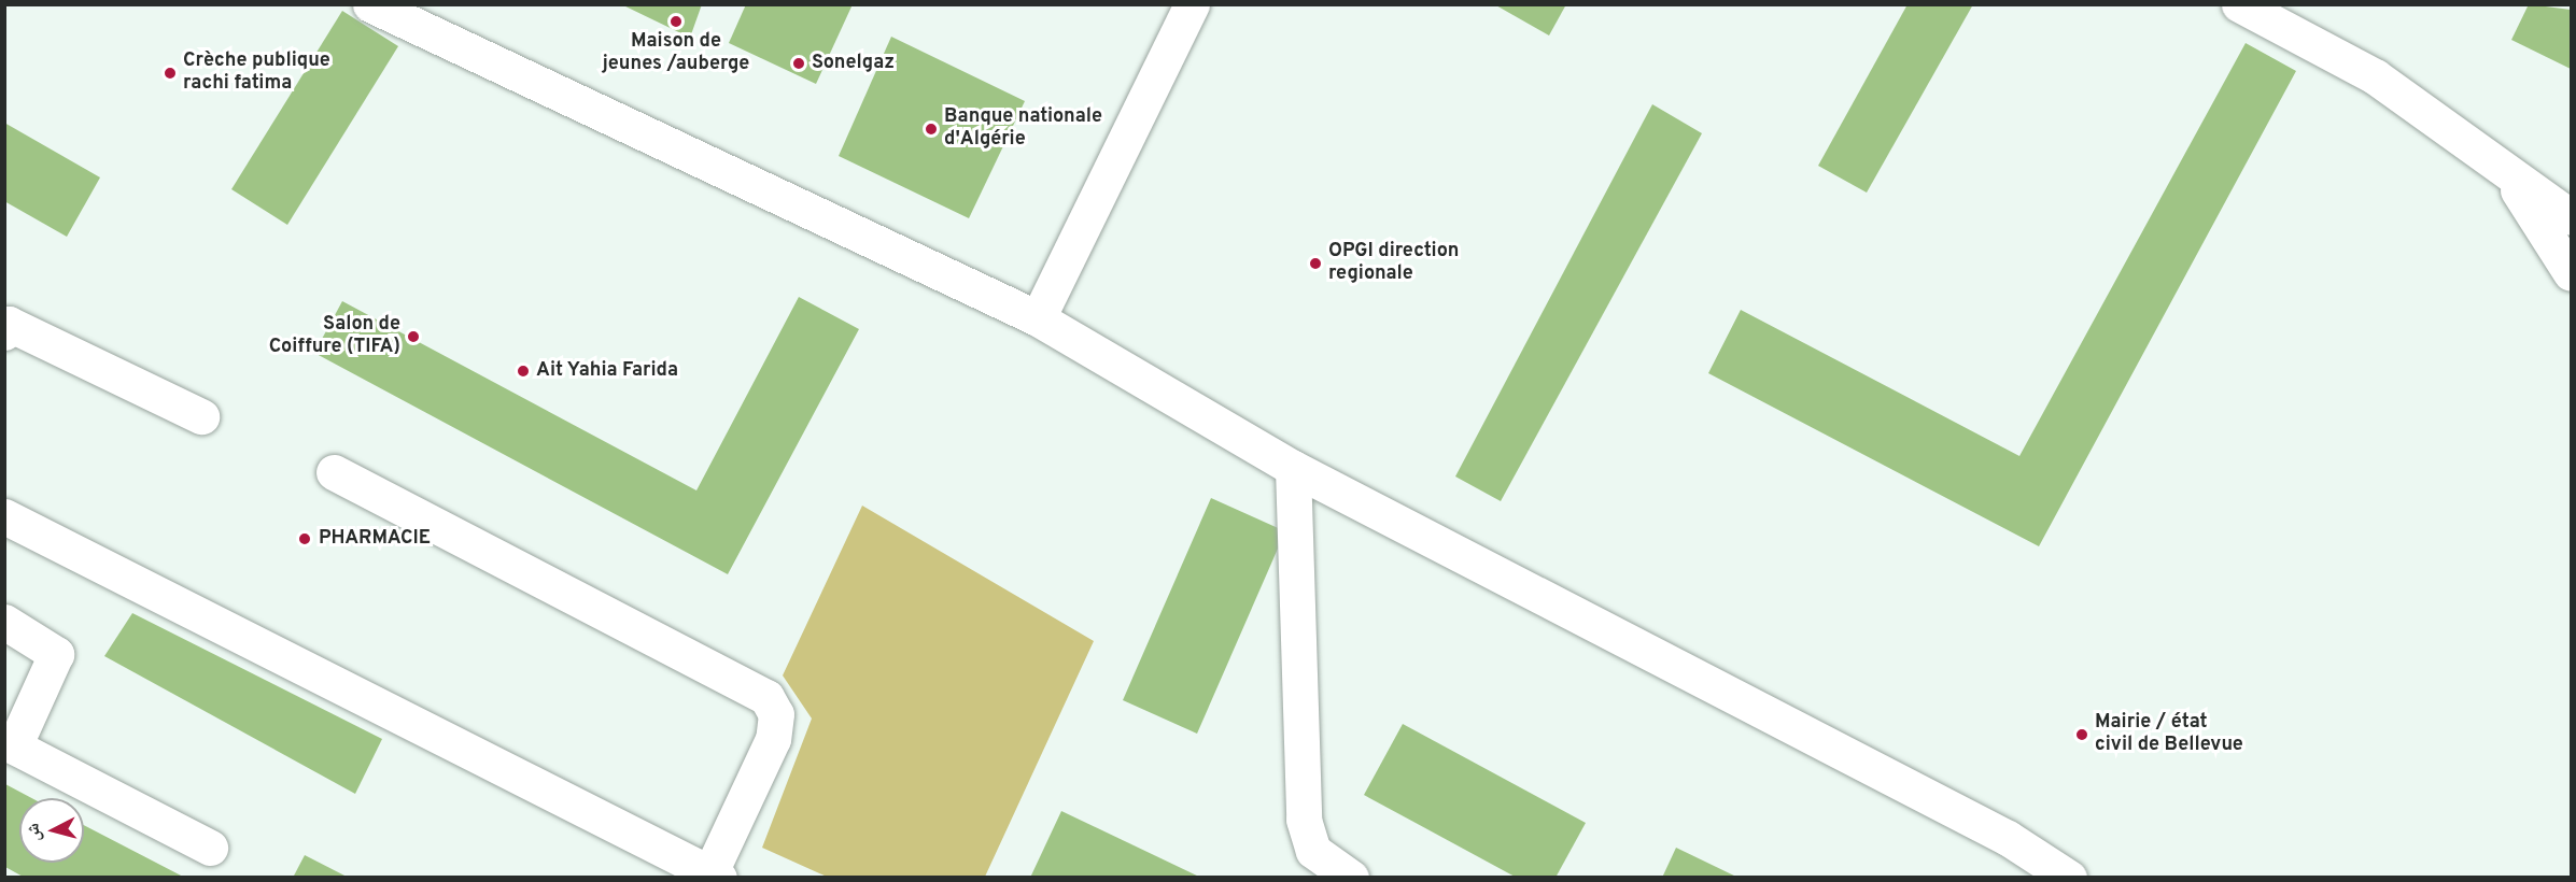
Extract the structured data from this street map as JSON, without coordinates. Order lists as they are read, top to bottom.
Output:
{
  "places": [
    "Maison de jeunes /auberge",
    "Sonelgaz",
    "Crèche publique rachi fatima",
    "Banque nationale d'Algérie",
    "OPGI direction regionale",
    "Salon de Coiffure (TIFA)",
    "Ait Yahia Farida",
    "PHARMACIE",
    "Mairie / état civil de Bellevue"
  ],
  "north": "left"
}
